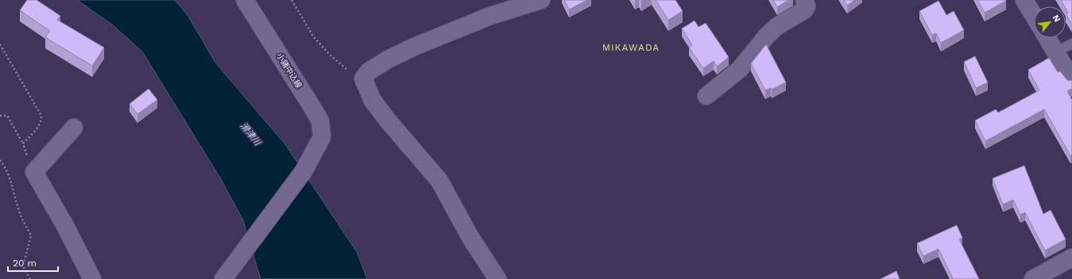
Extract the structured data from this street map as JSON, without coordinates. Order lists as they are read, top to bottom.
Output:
{
  "streets": {
    "street": ["小諸中込線"]
  },
  "districts": ["MIKAWADA"],
  "water": ["滑津川"],
  "scale_bar": "20 m",
  "north": "top right"
}
